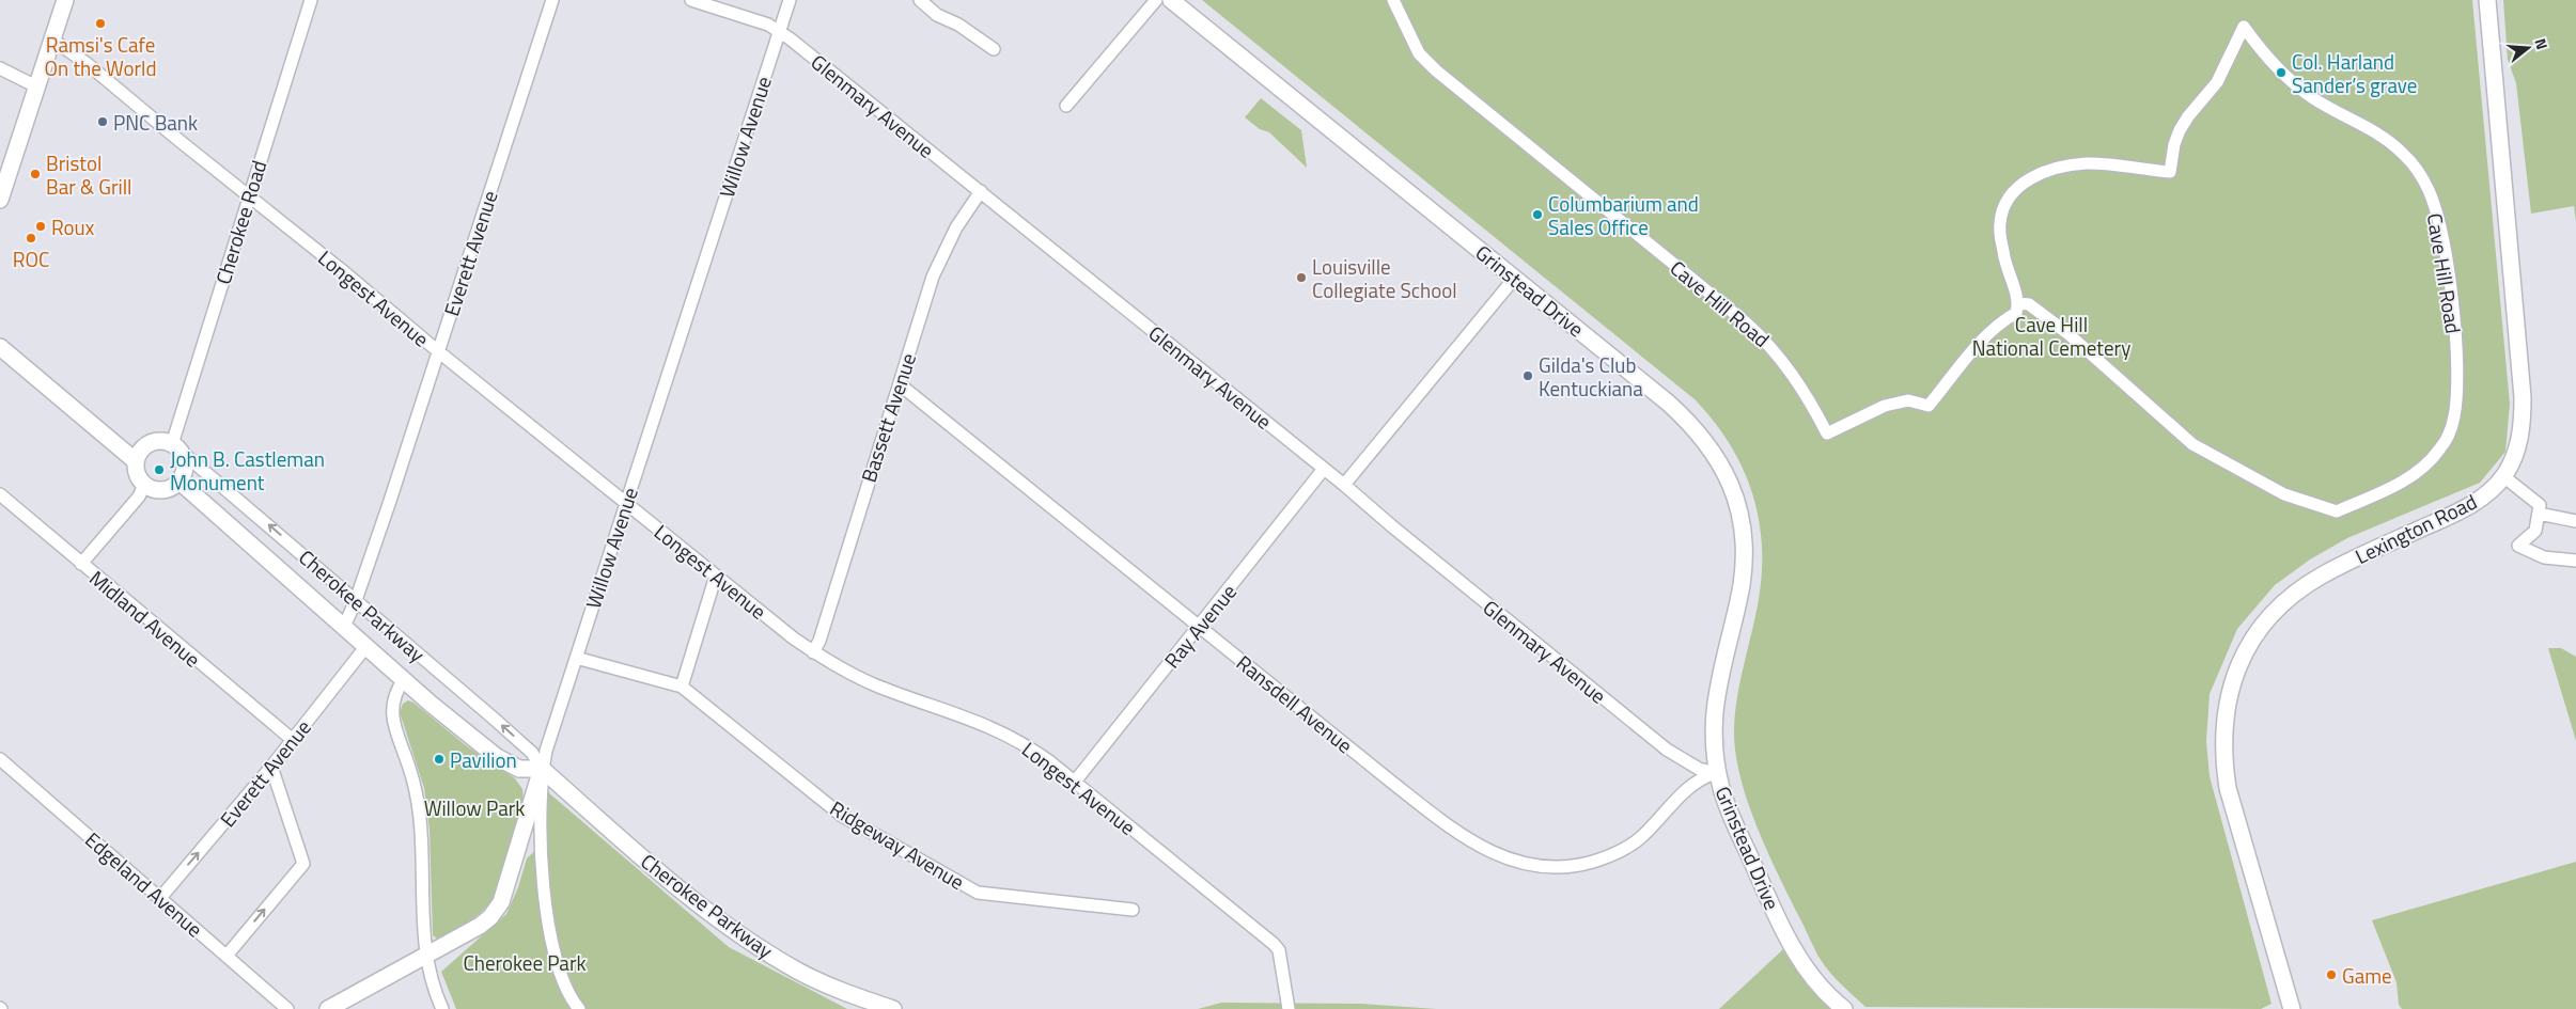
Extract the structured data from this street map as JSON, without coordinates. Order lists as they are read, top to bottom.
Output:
{
  "streets": {
    "main road": [
      "Willow Avenue",
      "Grinstead Drive",
      "Lexington Road",
      "Cherokee Parkway"
    ],
    "street": [
      "Glenmary Avenue",
      "Cherokee Road",
      "Everett Avenue",
      "Cave Hill Road",
      "Longest Avenue",
      "Bassett Avenue",
      "Midland Avenue",
      "Ray Avenue",
      "Ransdell Avenue",
      "Ridgeway Avenue",
      "Edgeland Avenue"
    ]
  },
  "crossings": [
    ["Glenmary Avenue", "Willow Avenue"],
    ["Glenmary Avenue", "Grinstead Drive"],
    ["Glenmary Avenue", "Bassett Avenue"],
    ["Glenmary Avenue", "Ray Avenue"],
    ["Glenmary Avenue", "Ransdell Avenue"],
    ["Willow Avenue", "Longest Avenue"],
    ["Willow Avenue", "Cherokee Parkway"],
    ["Willow Avenue", "Ridgeway Avenue"],
    ["Cherokee Road", "Longest Avenue"],
    ["Cherokee Road", "Cherokee Parkway"],
    ["Everett Avenue", "Longest Avenue"],
    ["Everett Avenue", "Cherokee Parkway"],
    ["Everett Avenue", "Midland Avenue"],
    ["Everett Avenue", "Edgeland Avenue"],
    ["Grinstead Drive", "Ransdell Avenue"],
    ["Longest Avenue", "Bassett Avenue"],
    ["Longest Avenue", "Ray Avenue"],
    ["Bassett Avenue", "Ransdell Avenue"],
    ["Ray Avenue", "Ransdell Avenue"]
  ],
  "one_way": ["Cherokee Parkway"],
  "parks": ["Cave Hill National Cemetery", "Willow Park", "Cherokee Park"],
  "places": [
    "Ramsi's Cafe On the World",
    "Col. Harland Sander’s grave",
    "PNC Bank",
    "Bristol Bar & Grill",
    "Columbarium and Sales Office",
    "Roux",
    "ROC",
    "Louisville Collegiate School",
    "Gilda's Club Kentuckiana",
    "John B. Castleman Monument",
    "Pavilion",
    "Game"
  ],
  "north": "right"
}
